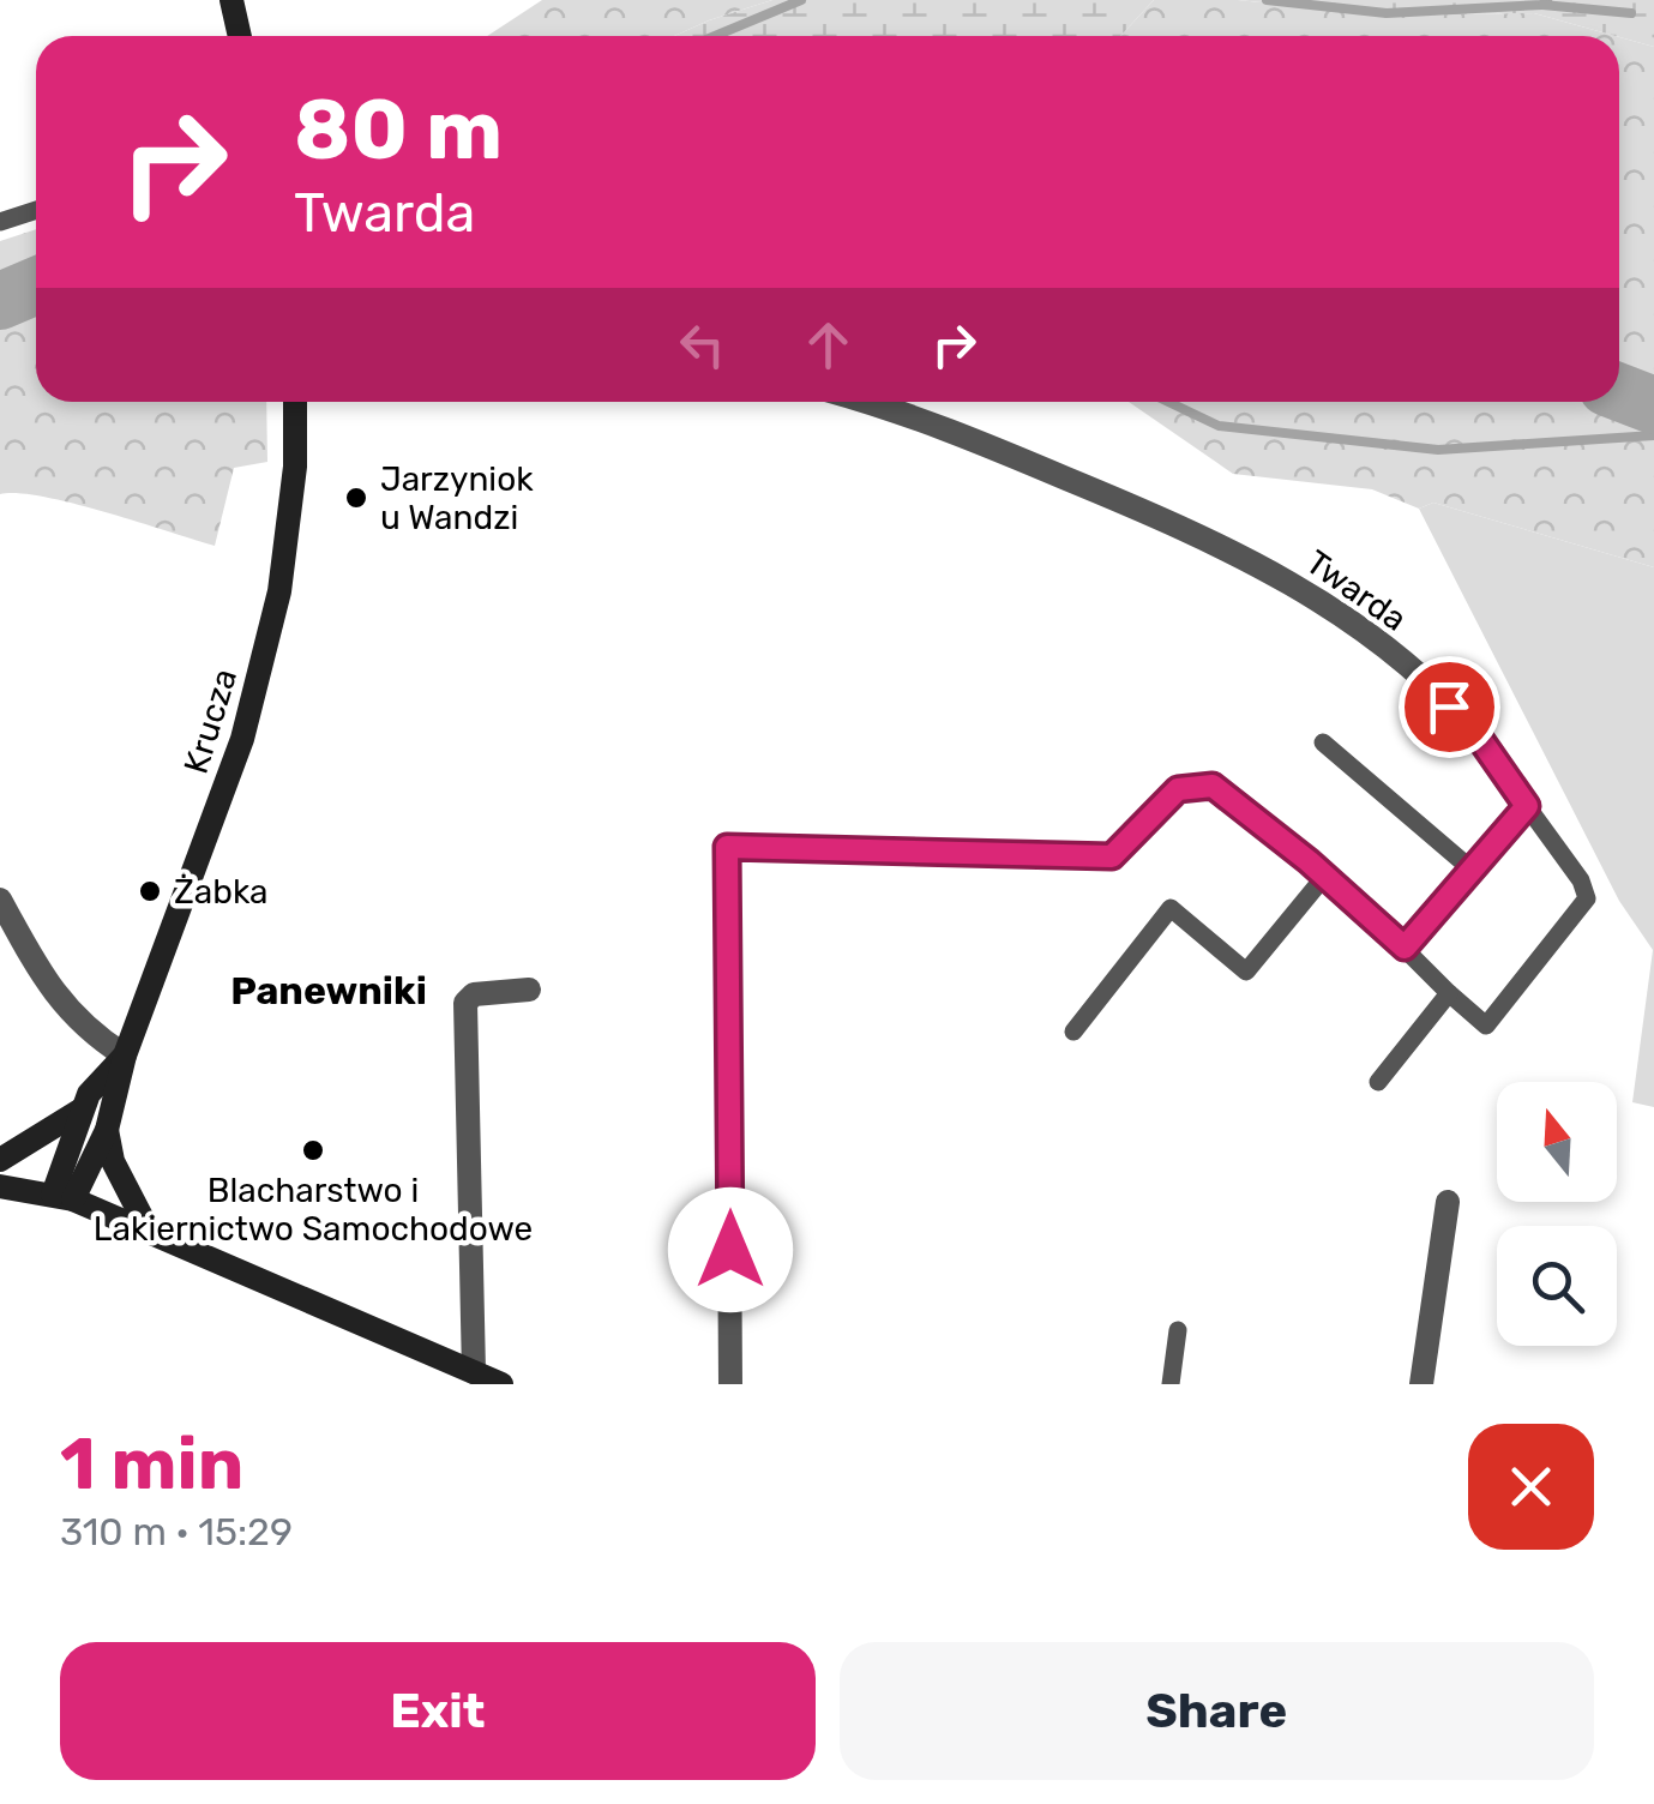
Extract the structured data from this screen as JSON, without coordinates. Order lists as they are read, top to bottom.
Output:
{
  "streets": {
    "street": ["Twarda", "Krucza"]
  },
  "districts": ["Panewniki"],
  "places": ["Jarzyniok u Wandzi", "Żabka", "Blacharstwo i Lakiernictwo Samochodowe"],
  "north": "top",
  "page": {
    "turn": ["80 m", "Twarda"],
    "heading": ["1 min", "310 m · 15:29"],
    "buttons": ["Exit", "Share"]
  }
}
